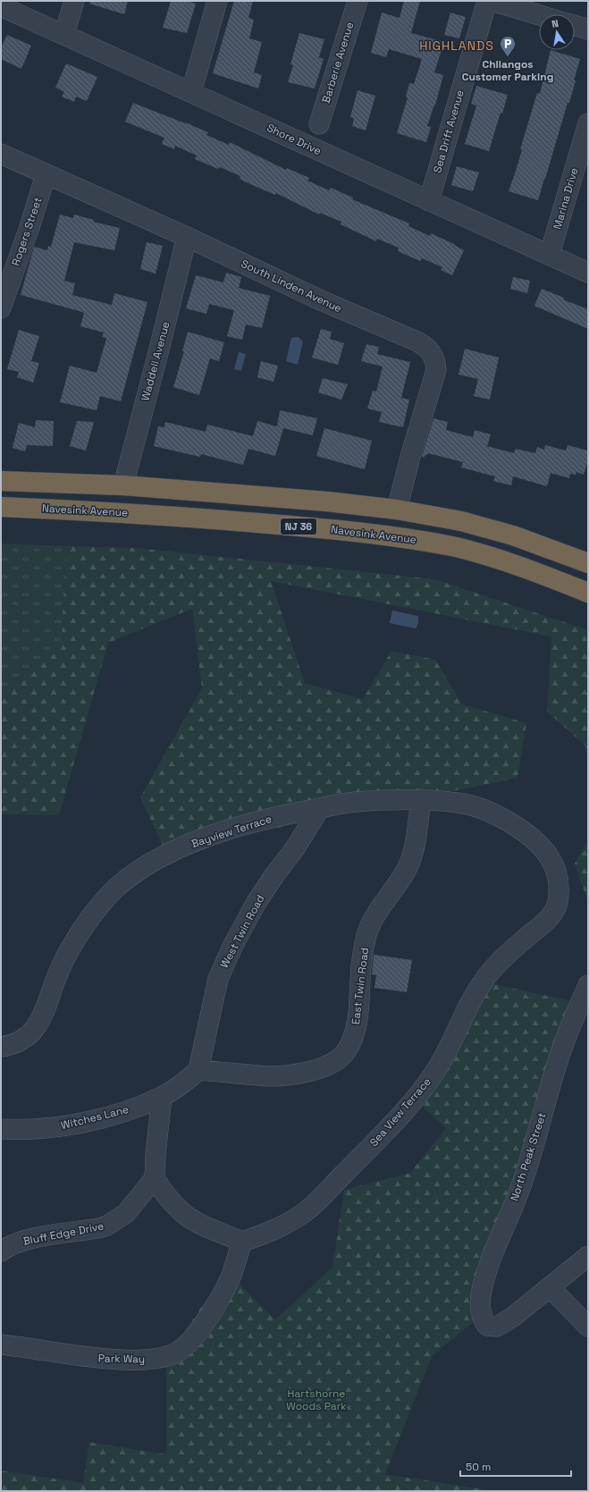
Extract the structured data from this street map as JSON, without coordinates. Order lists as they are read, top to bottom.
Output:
{
  "streets": {
    "highway": ["Navesink Avenue", "NJ 36"],
    "street": [
      "Barberie Avenue",
      "Sea Drift Avenue",
      "Shore Drive",
      "Marina Drive",
      "Rogers Street",
      "South Linden Avenue",
      "Waddell Avenue",
      "Bayview Terrace",
      "West Twin Road",
      "East Twin Road",
      "Sea View Terrace",
      "Witches Lane",
      "North Peak Street",
      "Bluff Edge Drive",
      "Park Way"
    ]
  },
  "crossings": [
    ["Sea Drift Avenue", "Shore Drive"],
    ["Shore Drive", "Marina Drive"],
    ["Rogers Street", "South Linden Avenue"],
    ["South Linden Avenue", "Waddell Avenue"],
    ["Bayview Terrace", "West Twin Road"],
    ["Bayview Terrace", "East Twin Road"],
    ["Bayview Terrace", "Sea View Terrace"],
    ["West Twin Road", "East Twin Road"],
    ["West Twin Road", "Witches Lane"],
    ["East Twin Road", "Witches Lane"],
    ["Sea View Terrace", "Park Way"]
  ],
  "districts": ["HIGHLANDS"],
  "parks": ["Hartshorne Woods Park"],
  "places": {
    "parking": ["Chilangos Customer Parking"]
  },
  "scale_bar": "50 m",
  "north": "top"
}
